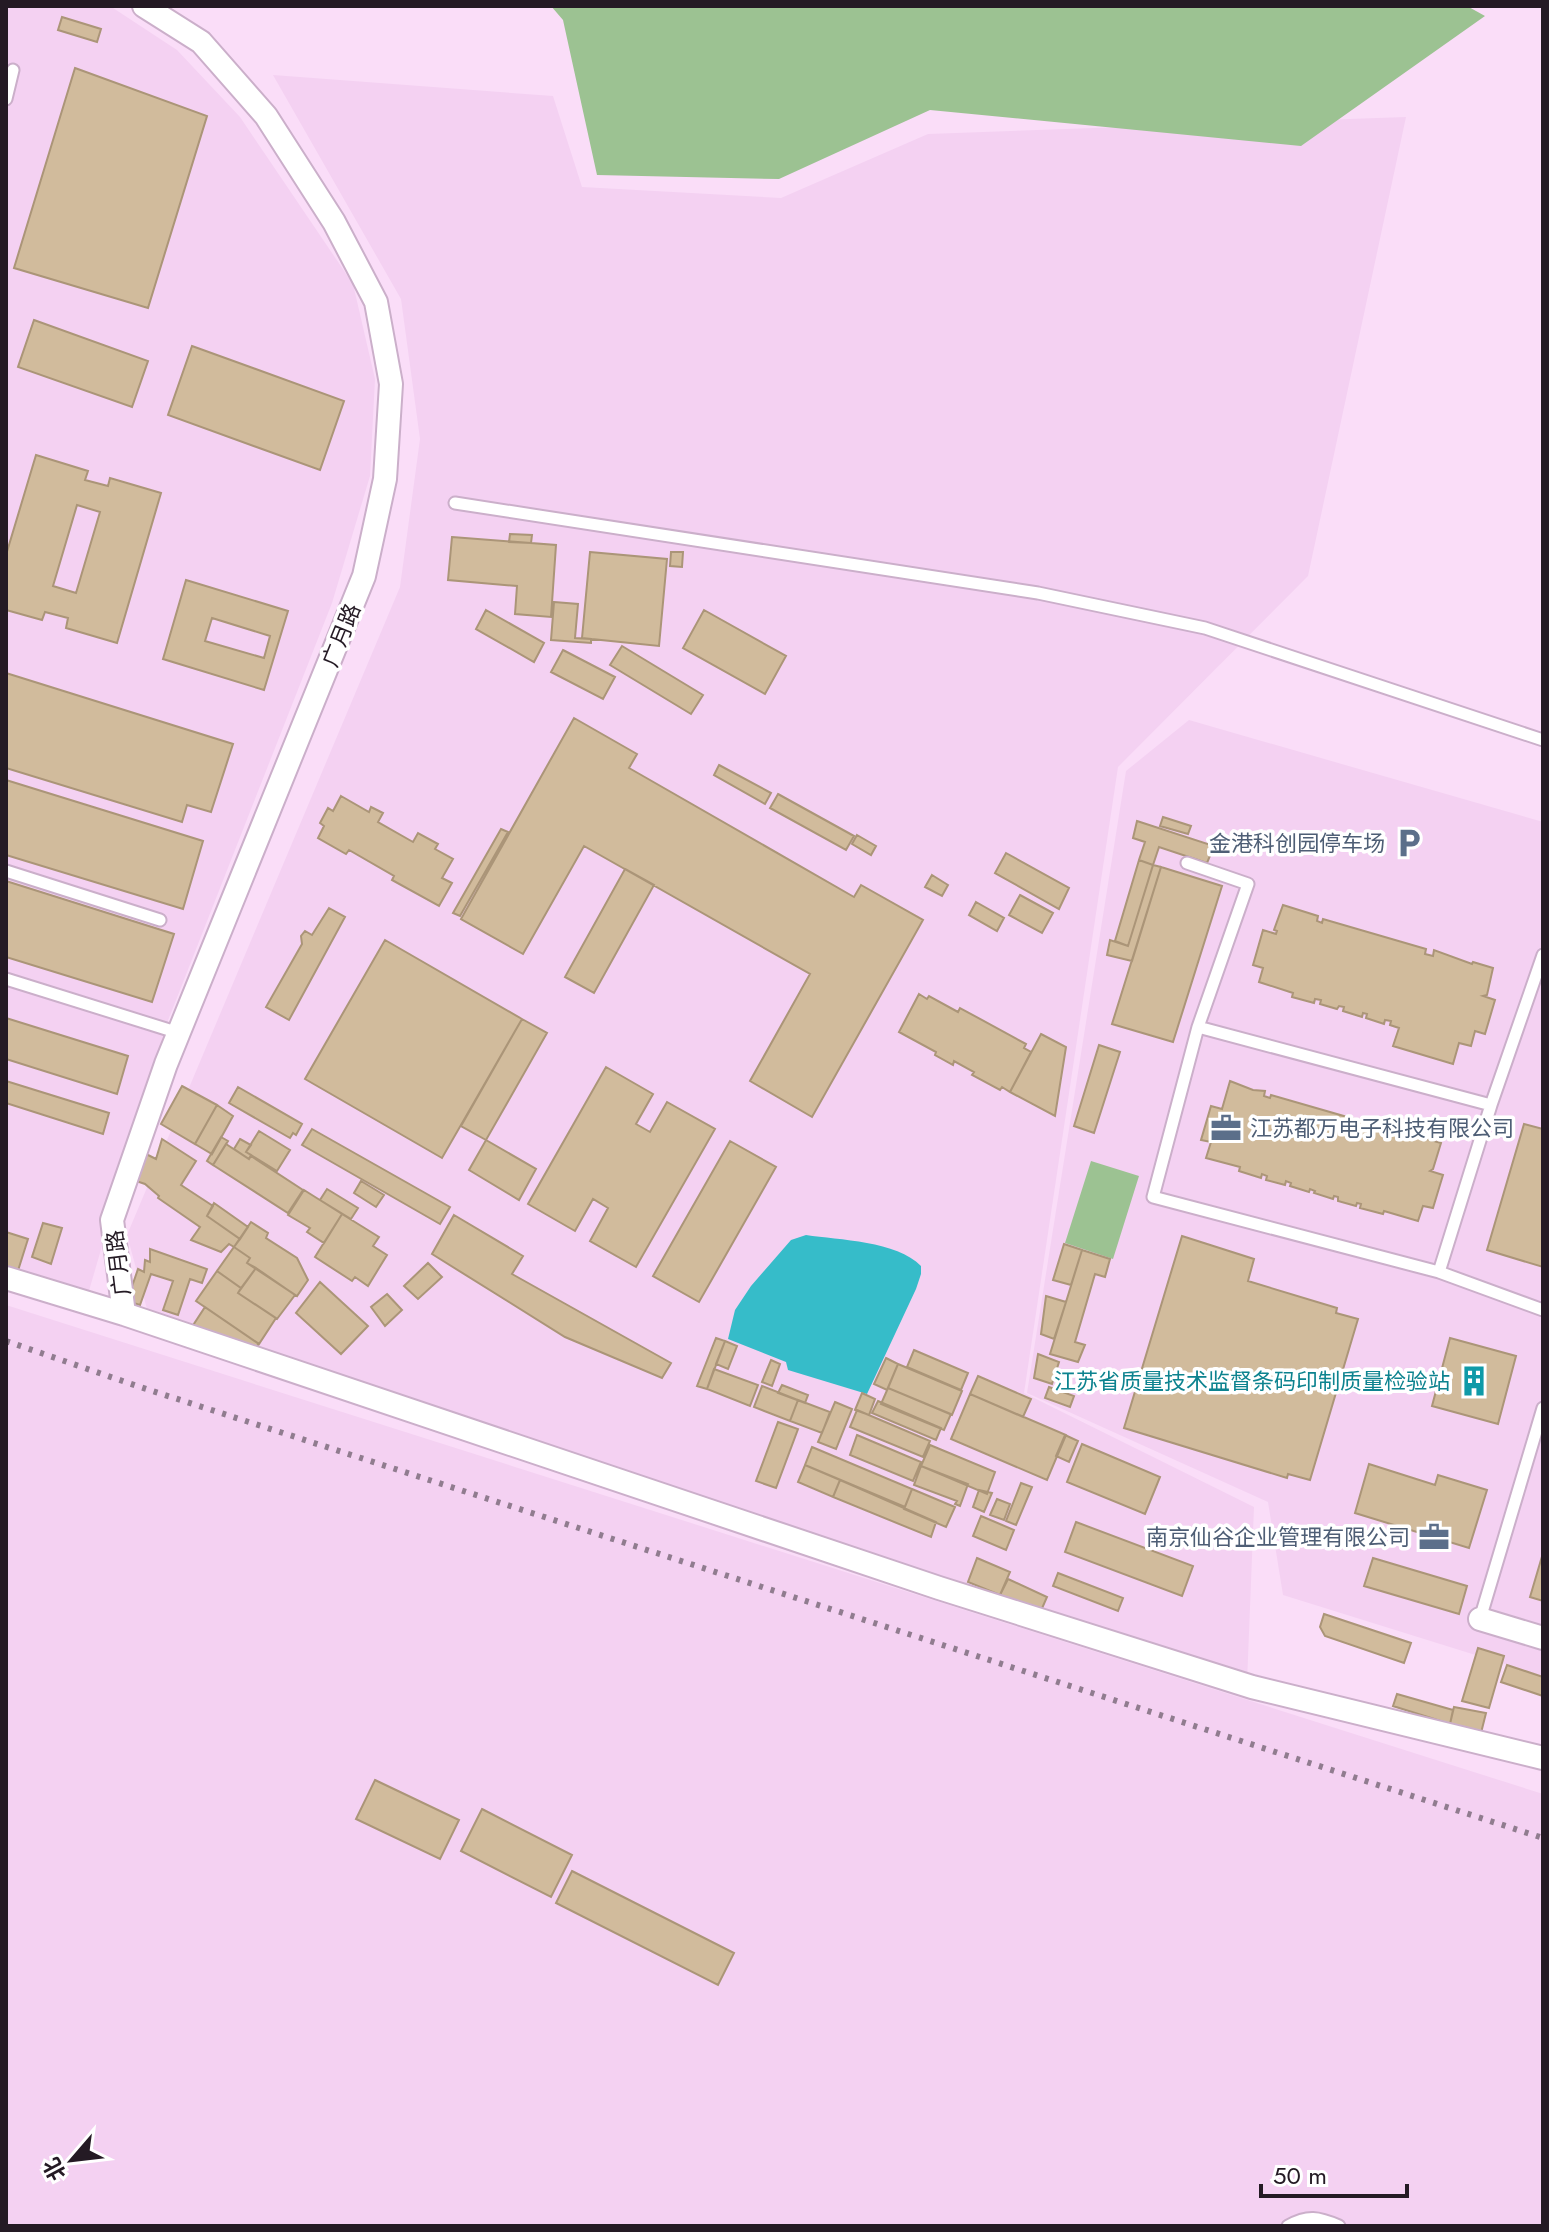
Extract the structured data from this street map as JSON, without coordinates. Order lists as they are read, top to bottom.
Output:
{
  "streets": {
    "street": ["广月路"]
  },
  "places": {
    "parking": ["金港科创园停车场"],
    "office": ["江苏都万电子科技有限公司", "南京仙谷企业管理有限公司"],
    "building": ["江苏省质量技术监督条码印制质量检验站"]
  },
  "scale_bar": "50 m",
  "north": "bottom left"
}
